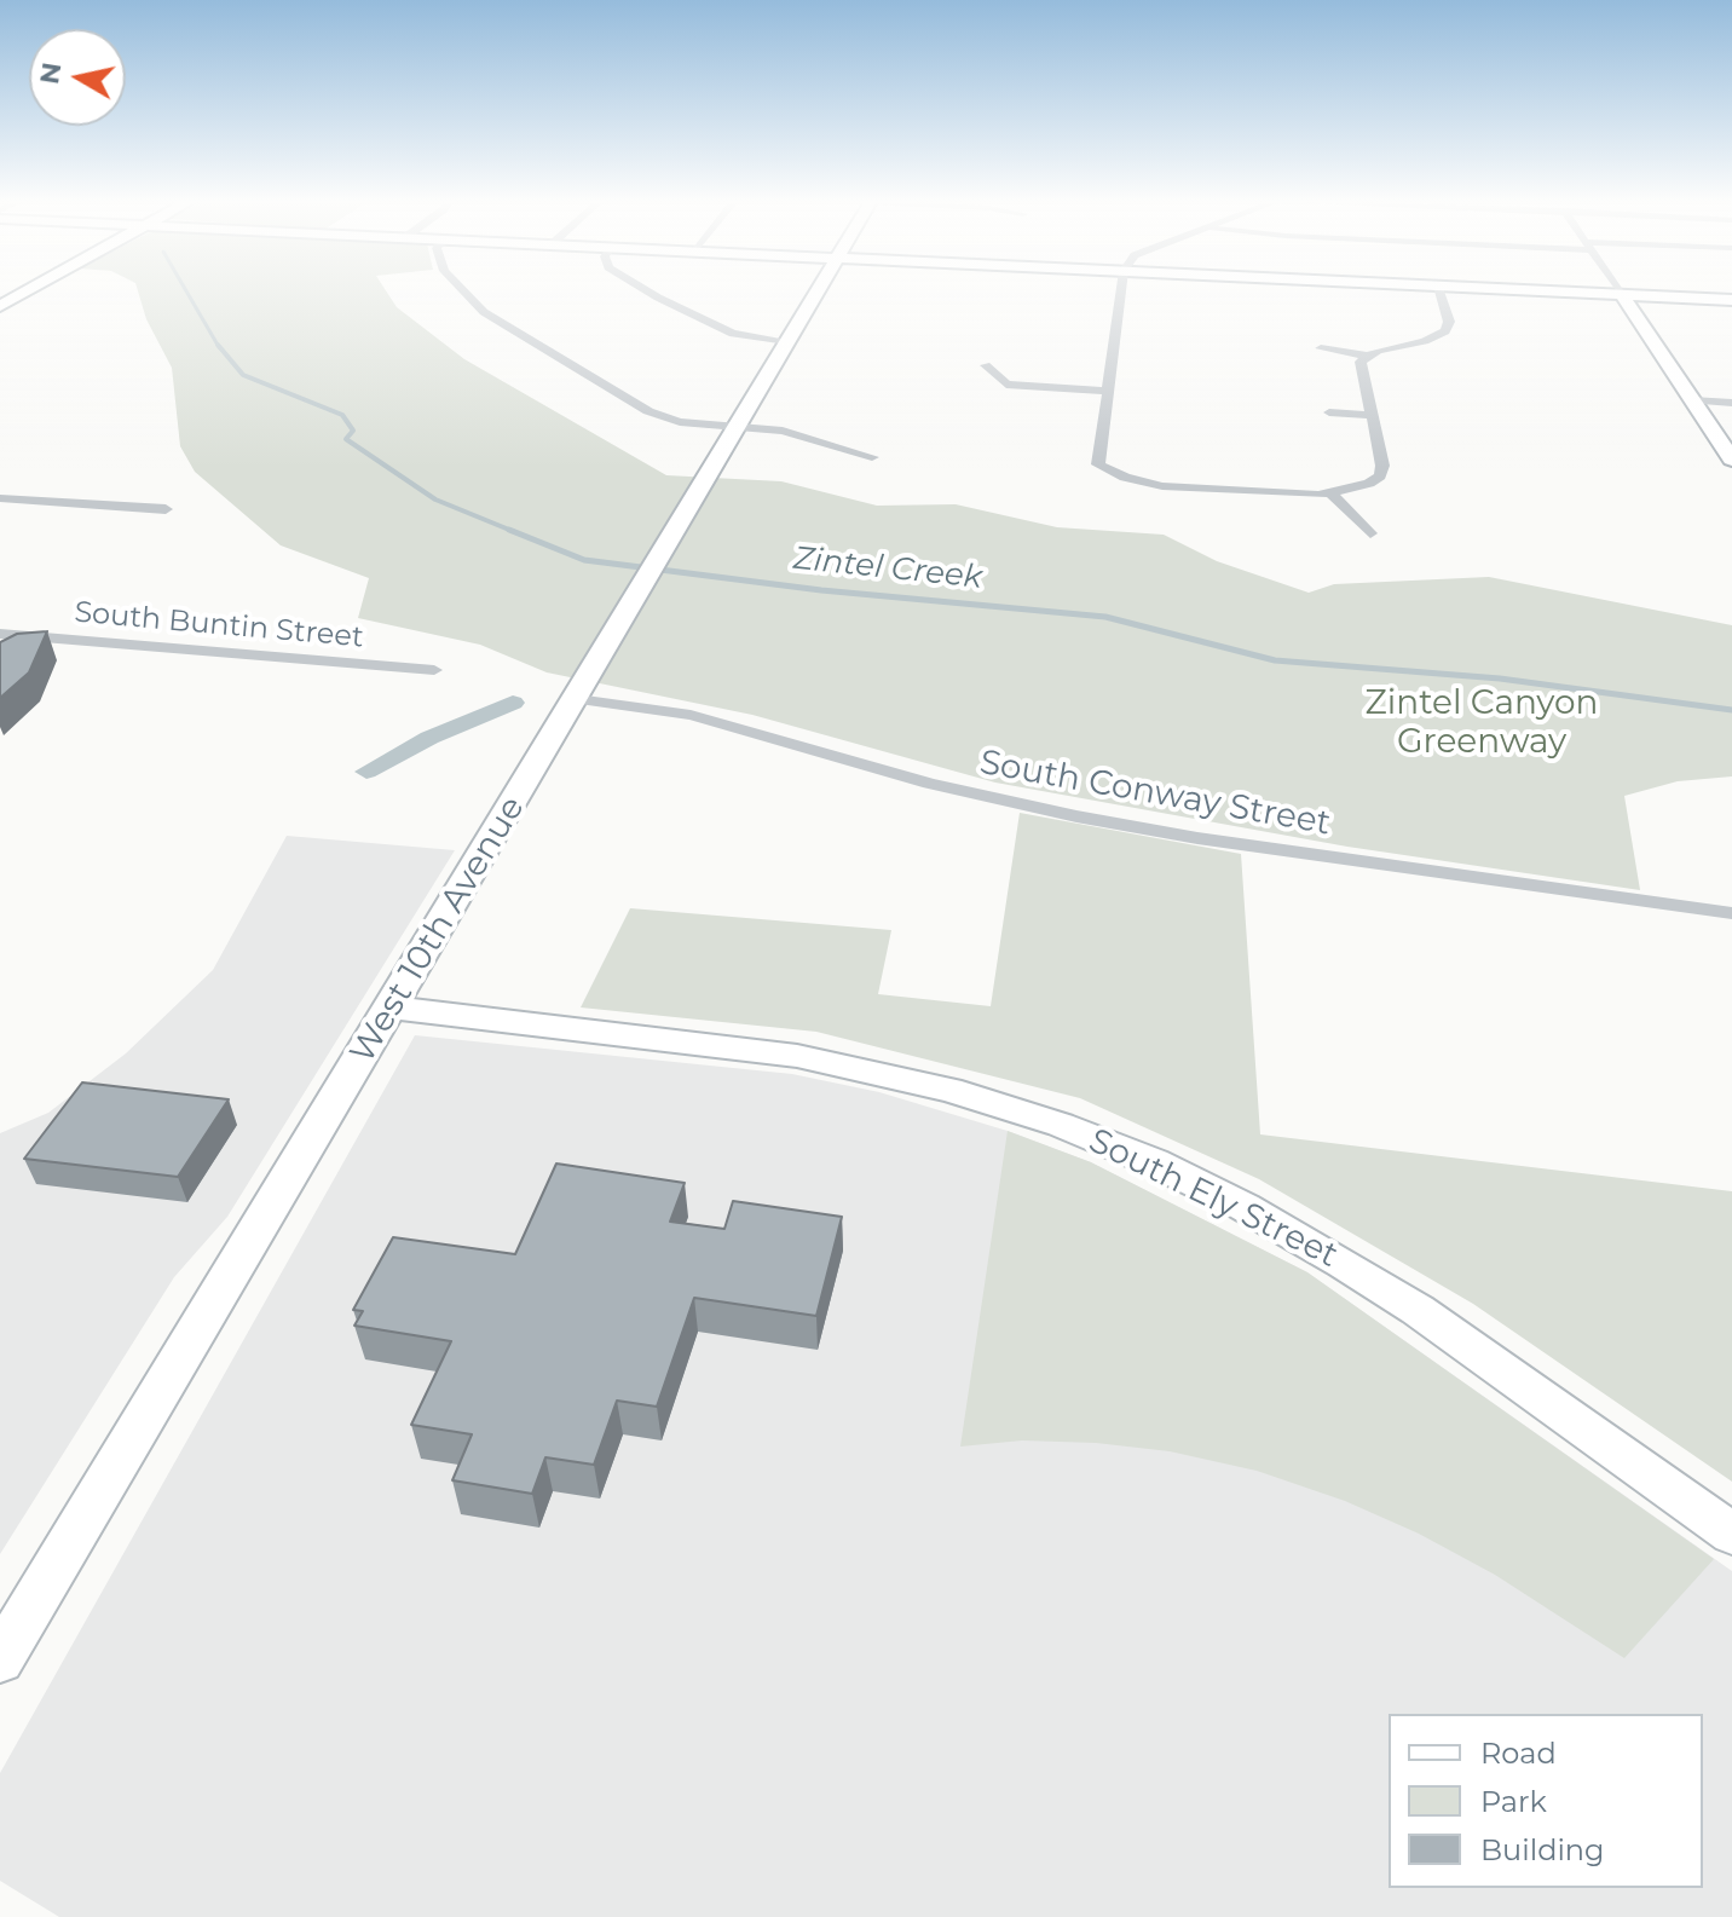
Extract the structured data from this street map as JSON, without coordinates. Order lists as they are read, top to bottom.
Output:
{
  "streets": {
    "street": [
      "South Buntin Street",
      "South Conway Street",
      "West 10th Avenue",
      "South Ely Street"
    ]
  },
  "crossings": [
    ["South Conway Street", "West 10th Avenue"],
    ["West 10th Avenue", "South Ely Street"]
  ],
  "water": ["Zintel Creek"],
  "parks": ["Zintel Canyon Greenway"],
  "legend": ["Road", "Park", "Building"],
  "north": "left"
}
